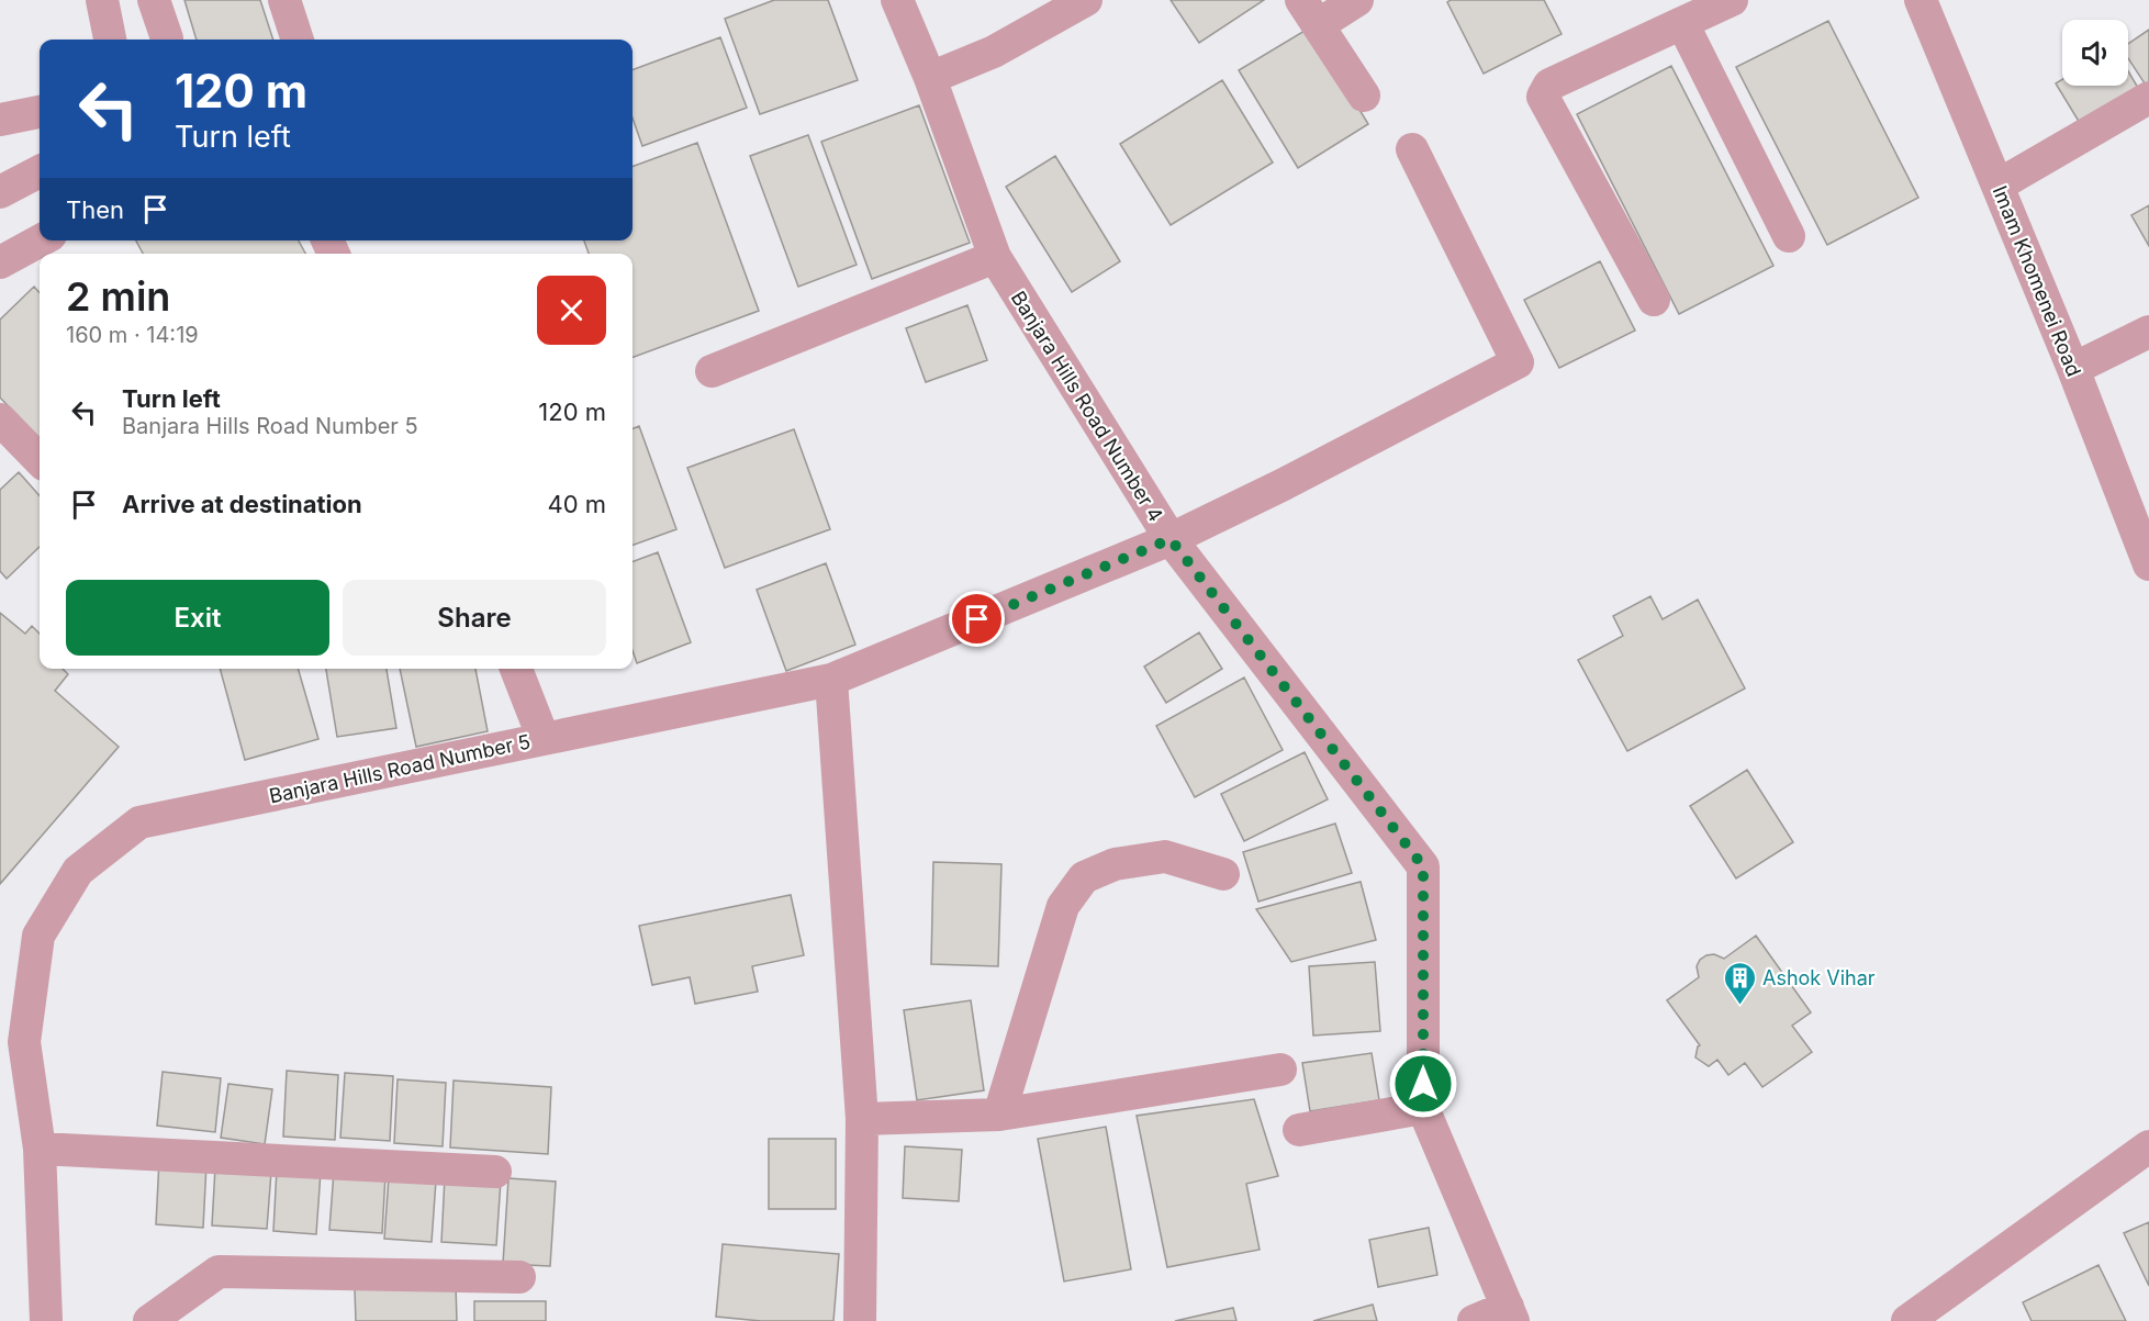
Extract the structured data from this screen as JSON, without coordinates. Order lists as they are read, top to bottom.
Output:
{
  "streets": {
    "street": ["Imam Khomenei Road", "Banjara Hills Road Number 4", "Banjara Hills Road Number 5"]
  },
  "crossings": [
    ["Banjara Hills Road Number 4", "Banjara Hills Road Number 5"]
  ],
  "places": {
    "building": ["Ashok Vihar"]
  },
  "page": {
    "turn": ["120 m", "Turn left"],
    "then": "Then",
    "heading": ["2 min", "160 m · 14:19"],
    "list": [
      {
        "name": "Turn left",
        "note": "Banjara Hills Road Number 5",
        "value": "120 m"
      },
      {
        "name": "Arrive at destination",
        "value": "40 m"
      }
    ],
    "buttons": ["Exit", "Share"]
  }
}
